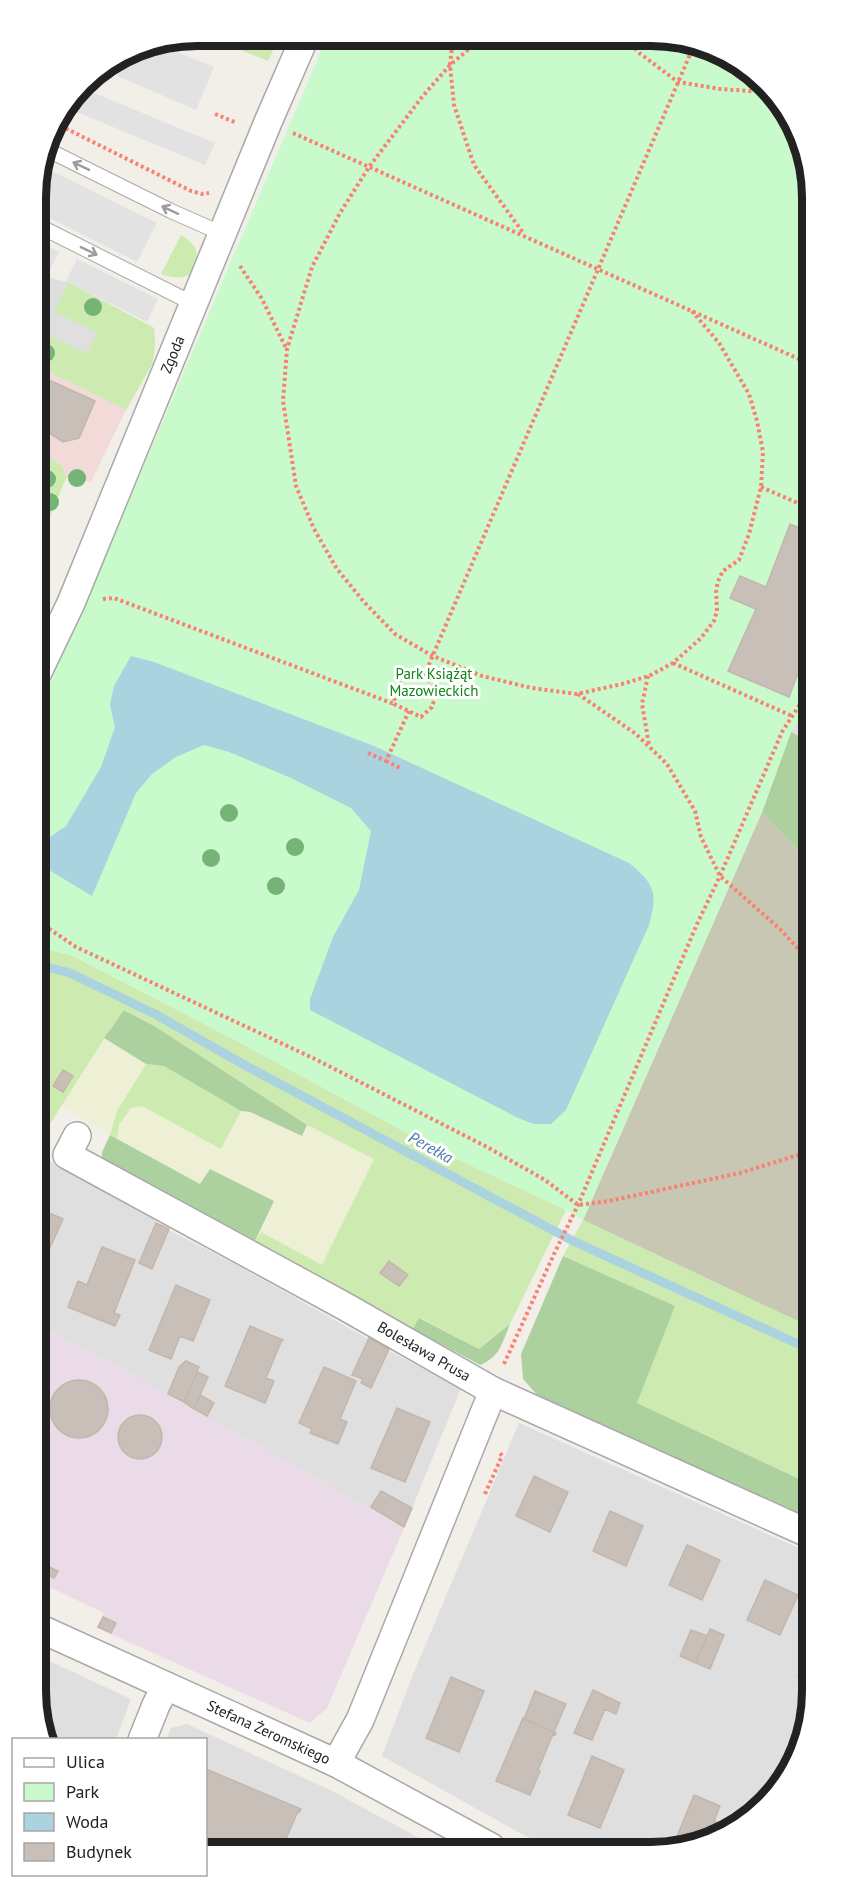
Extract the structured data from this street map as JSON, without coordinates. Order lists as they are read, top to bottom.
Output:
{
  "streets": {
    "street": ["Zgoda", "Bolesława Prusa", "Stefana Żeromskiego"]
  },
  "water": ["Perełka"],
  "parks": ["Park Książąt Mazowieckich"],
  "legend": [
    "Ulica",
    "Park",
    "Woda",
    "Budynek"
  ]
}
